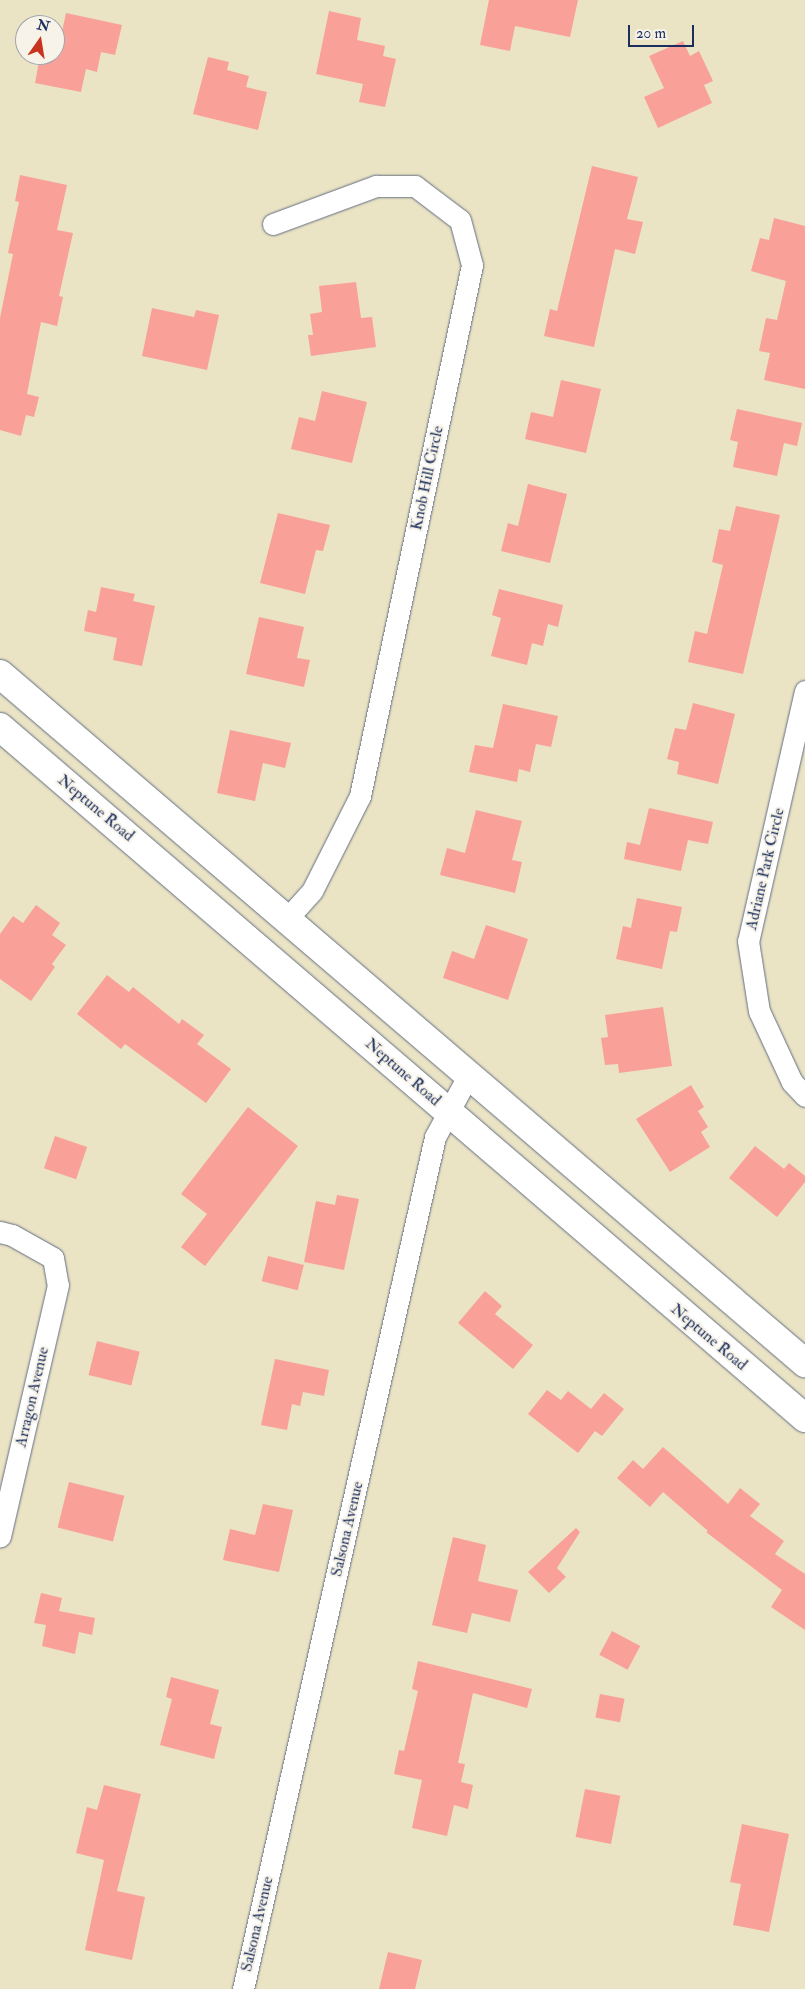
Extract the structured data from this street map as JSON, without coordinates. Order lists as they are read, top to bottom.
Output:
{
  "streets": {
    "main road": ["Neptune Road"],
    "street": [
      "Knob Hill Circle",
      "Adriane Park Circle",
      "Arragon Avenue",
      "Salsona Avenue"
    ]
  },
  "crossings": [
    ["Neptune Road", "Salsona Avenue"]
  ],
  "scale_bar": "20 m",
  "north": "top"
}
